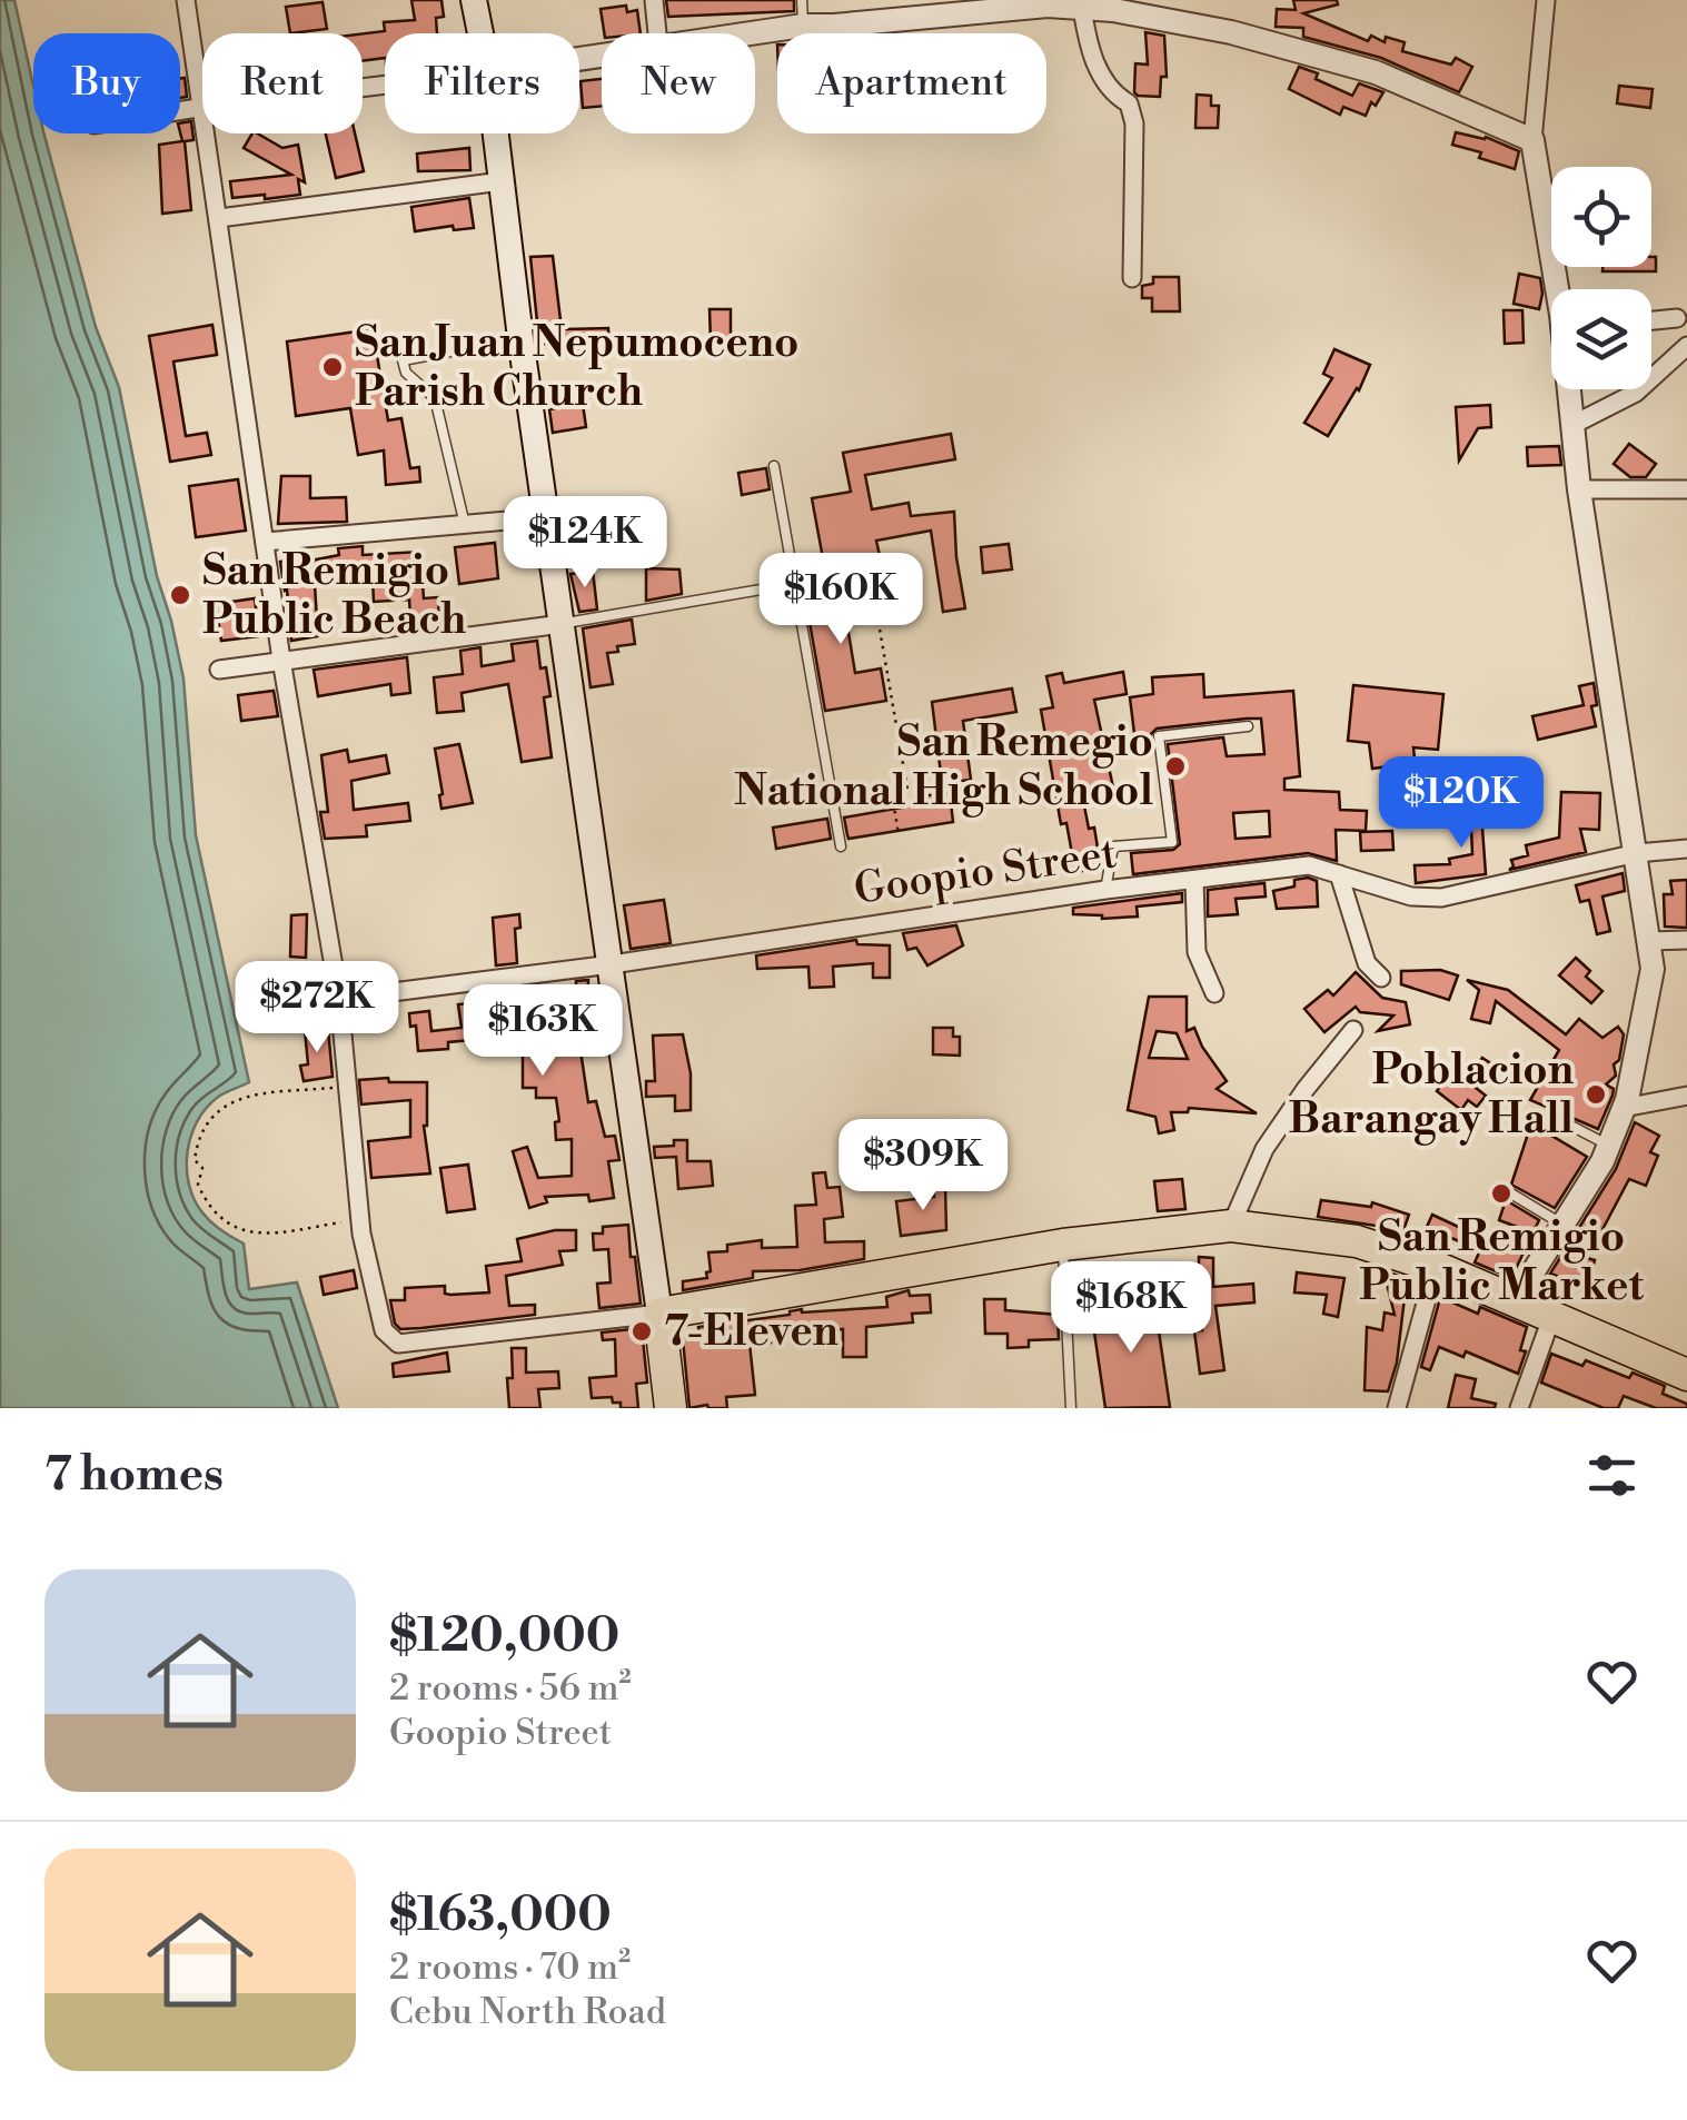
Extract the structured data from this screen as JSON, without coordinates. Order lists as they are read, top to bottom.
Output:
{
  "streets": {
    "street": ["Goopio Street"]
  },
  "places": [
    "San Juan Nepumoceno Parish Church",
    "San Remigio Public Beach",
    "San Remegio National High School",
    "Poblacion Barangay Hall",
    "San Remigio Public Market",
    "7-Eleven"
  ],
  "page": {
    "chip": [
      "Buy",
      "Rent",
      "Filters",
      "New",
      "Apartment"
    ],
    "price": [
      "$124K",
      "$160K",
      "$120K",
      "$272K",
      "$163K",
      "$309K",
      "$168K"
    ],
    "heading": "7 homes",
    "list": [
      {
        "name": "$120,000",
        "note": "2 rooms · 56 m² · Goopio Street"
      },
      {
        "name": "$163,000",
        "note": "2 rooms · 70 m² · Cebu North Road"
      }
    ]
  }
}
